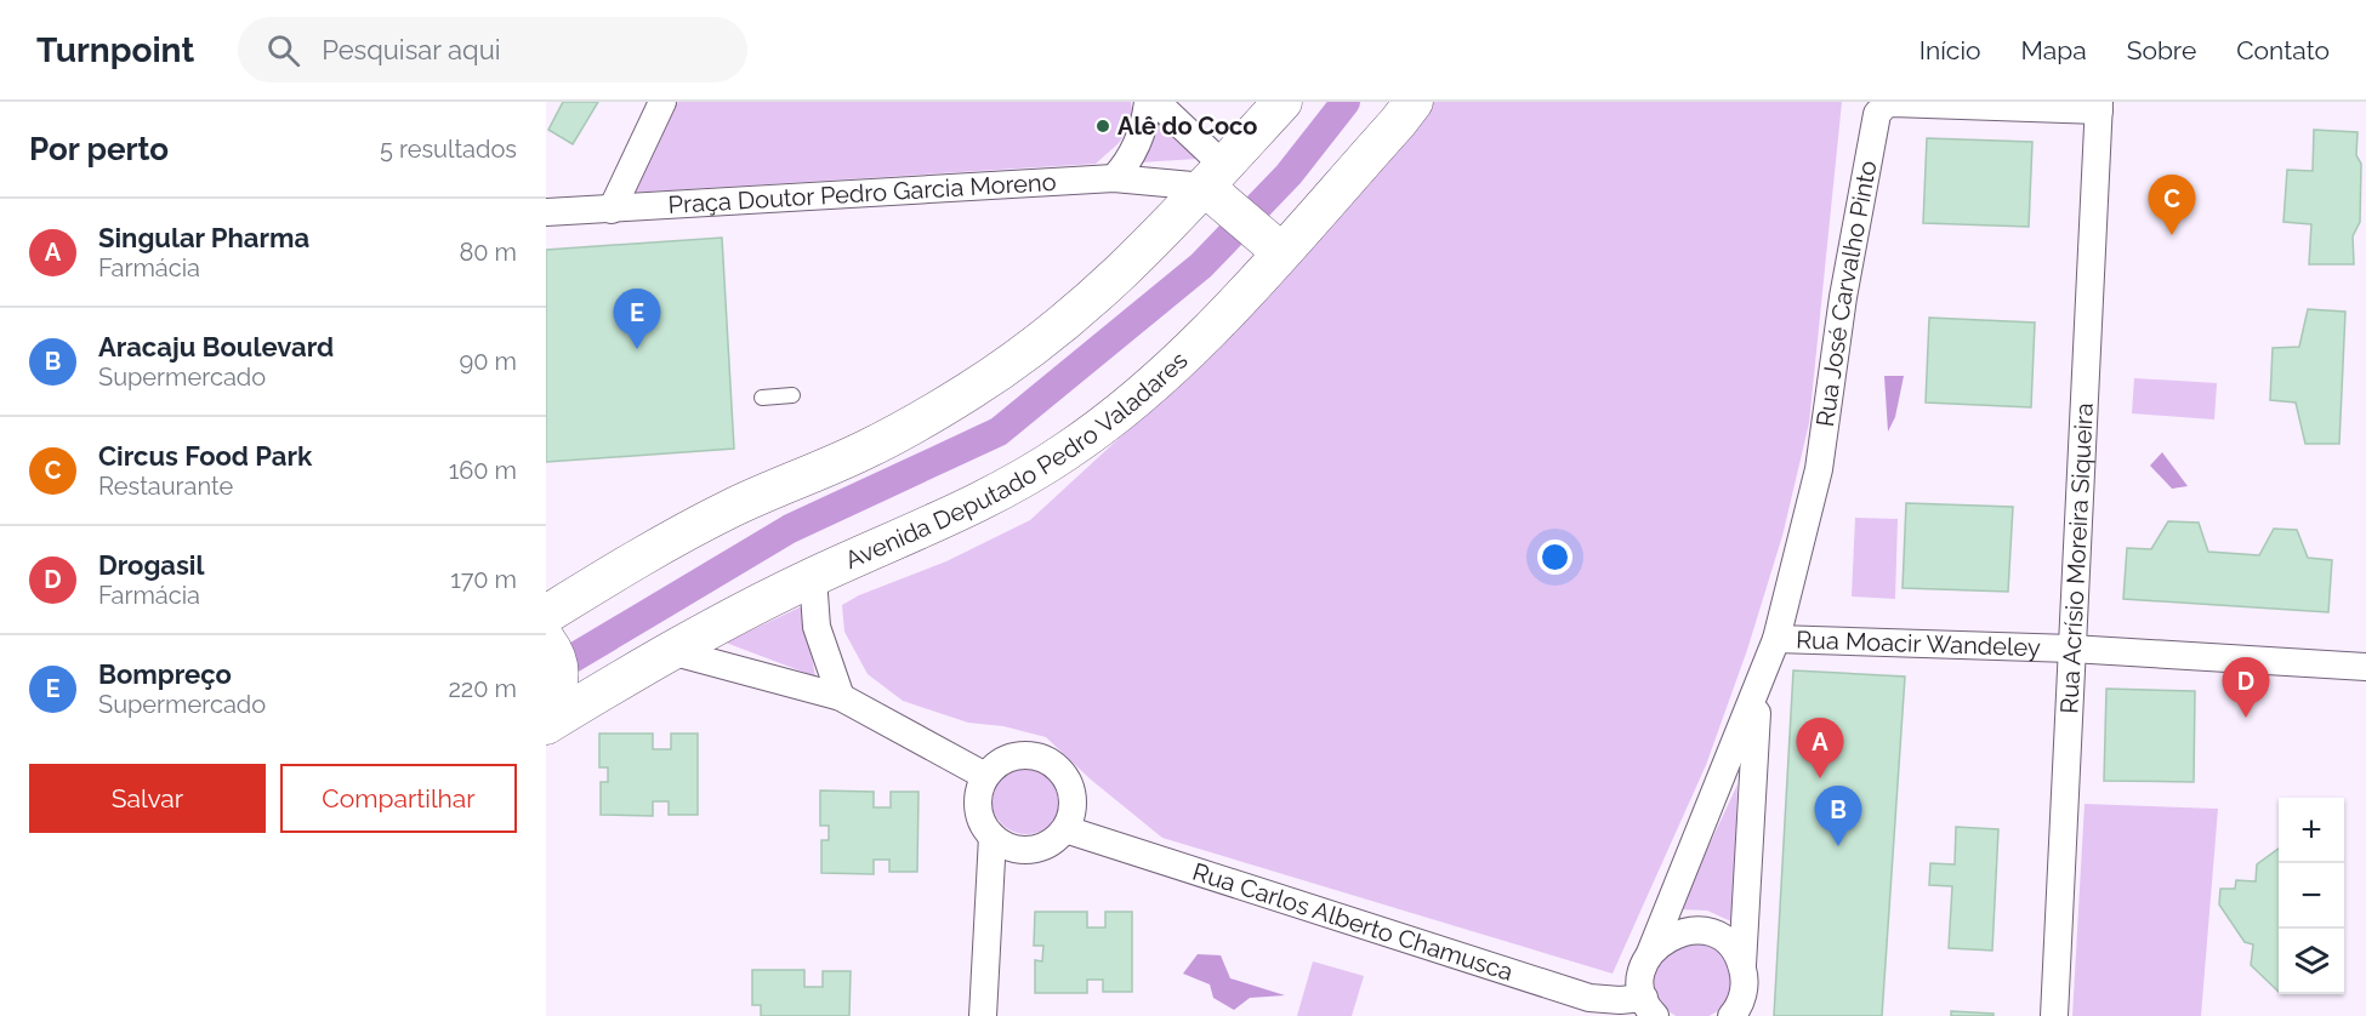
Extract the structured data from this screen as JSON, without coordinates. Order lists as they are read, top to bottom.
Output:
{
  "streets": {
    "main road": ["Avenida Deputado Pedro Valadares"],
    "street": [
      "Praça Doutor Pedro Garcia Moreno",
      "Rua José Carvalho Pinto",
      "Rua Acrísio Moreira Siqueira",
      "Rua Moacir Wandeley",
      "Rua Carlos Alberto Chamusca"
    ]
  },
  "crossings": [
    ["Rua José Carvalho Pinto", "Rua Acrísio Moreira Siqueira"],
    ["Rua José Carvalho Pinto", "Rua Moacir Wandeley"],
    ["Rua José Carvalho Pinto", "Rua Carlos Alberto Chamusca"],
    ["Rua Acrísio Moreira Siqueira", "Rua Moacir Wandeley"]
  ],
  "places": ["Alê do Coco"],
  "page": {
    "header": "Turnpoint",
    "search": "Pesquisar aqui",
    "nav": [
      "Início",
      "Mapa",
      "Sobre",
      "Contato"
    ],
    "heading": ["Por perto", "5 resultados"],
    "pins": [
      "C",
      "E",
      "D",
      "A",
      "B"
    ],
    "list": [
      {
        "mark": "A",
        "name": "Singular Pharma",
        "note": "Farmácia",
        "value": "80 m"
      },
      {
        "mark": "B",
        "name": "Aracaju Boulevard",
        "note": "Supermercado",
        "value": "90 m"
      },
      {
        "mark": "C",
        "name": "Circus Food Park",
        "note": "Restaurante",
        "value": "160 m"
      },
      {
        "mark": "D",
        "name": "Drogasil",
        "note": "Farmácia",
        "value": "170 m"
      },
      {
        "mark": "E",
        "name": "Bompreço",
        "note": "Supermercado",
        "value": "220 m"
      }
    ],
    "buttons": ["Salvar", "Compartilhar"],
    "map_buttons": ["+", "−"]
  }
}
